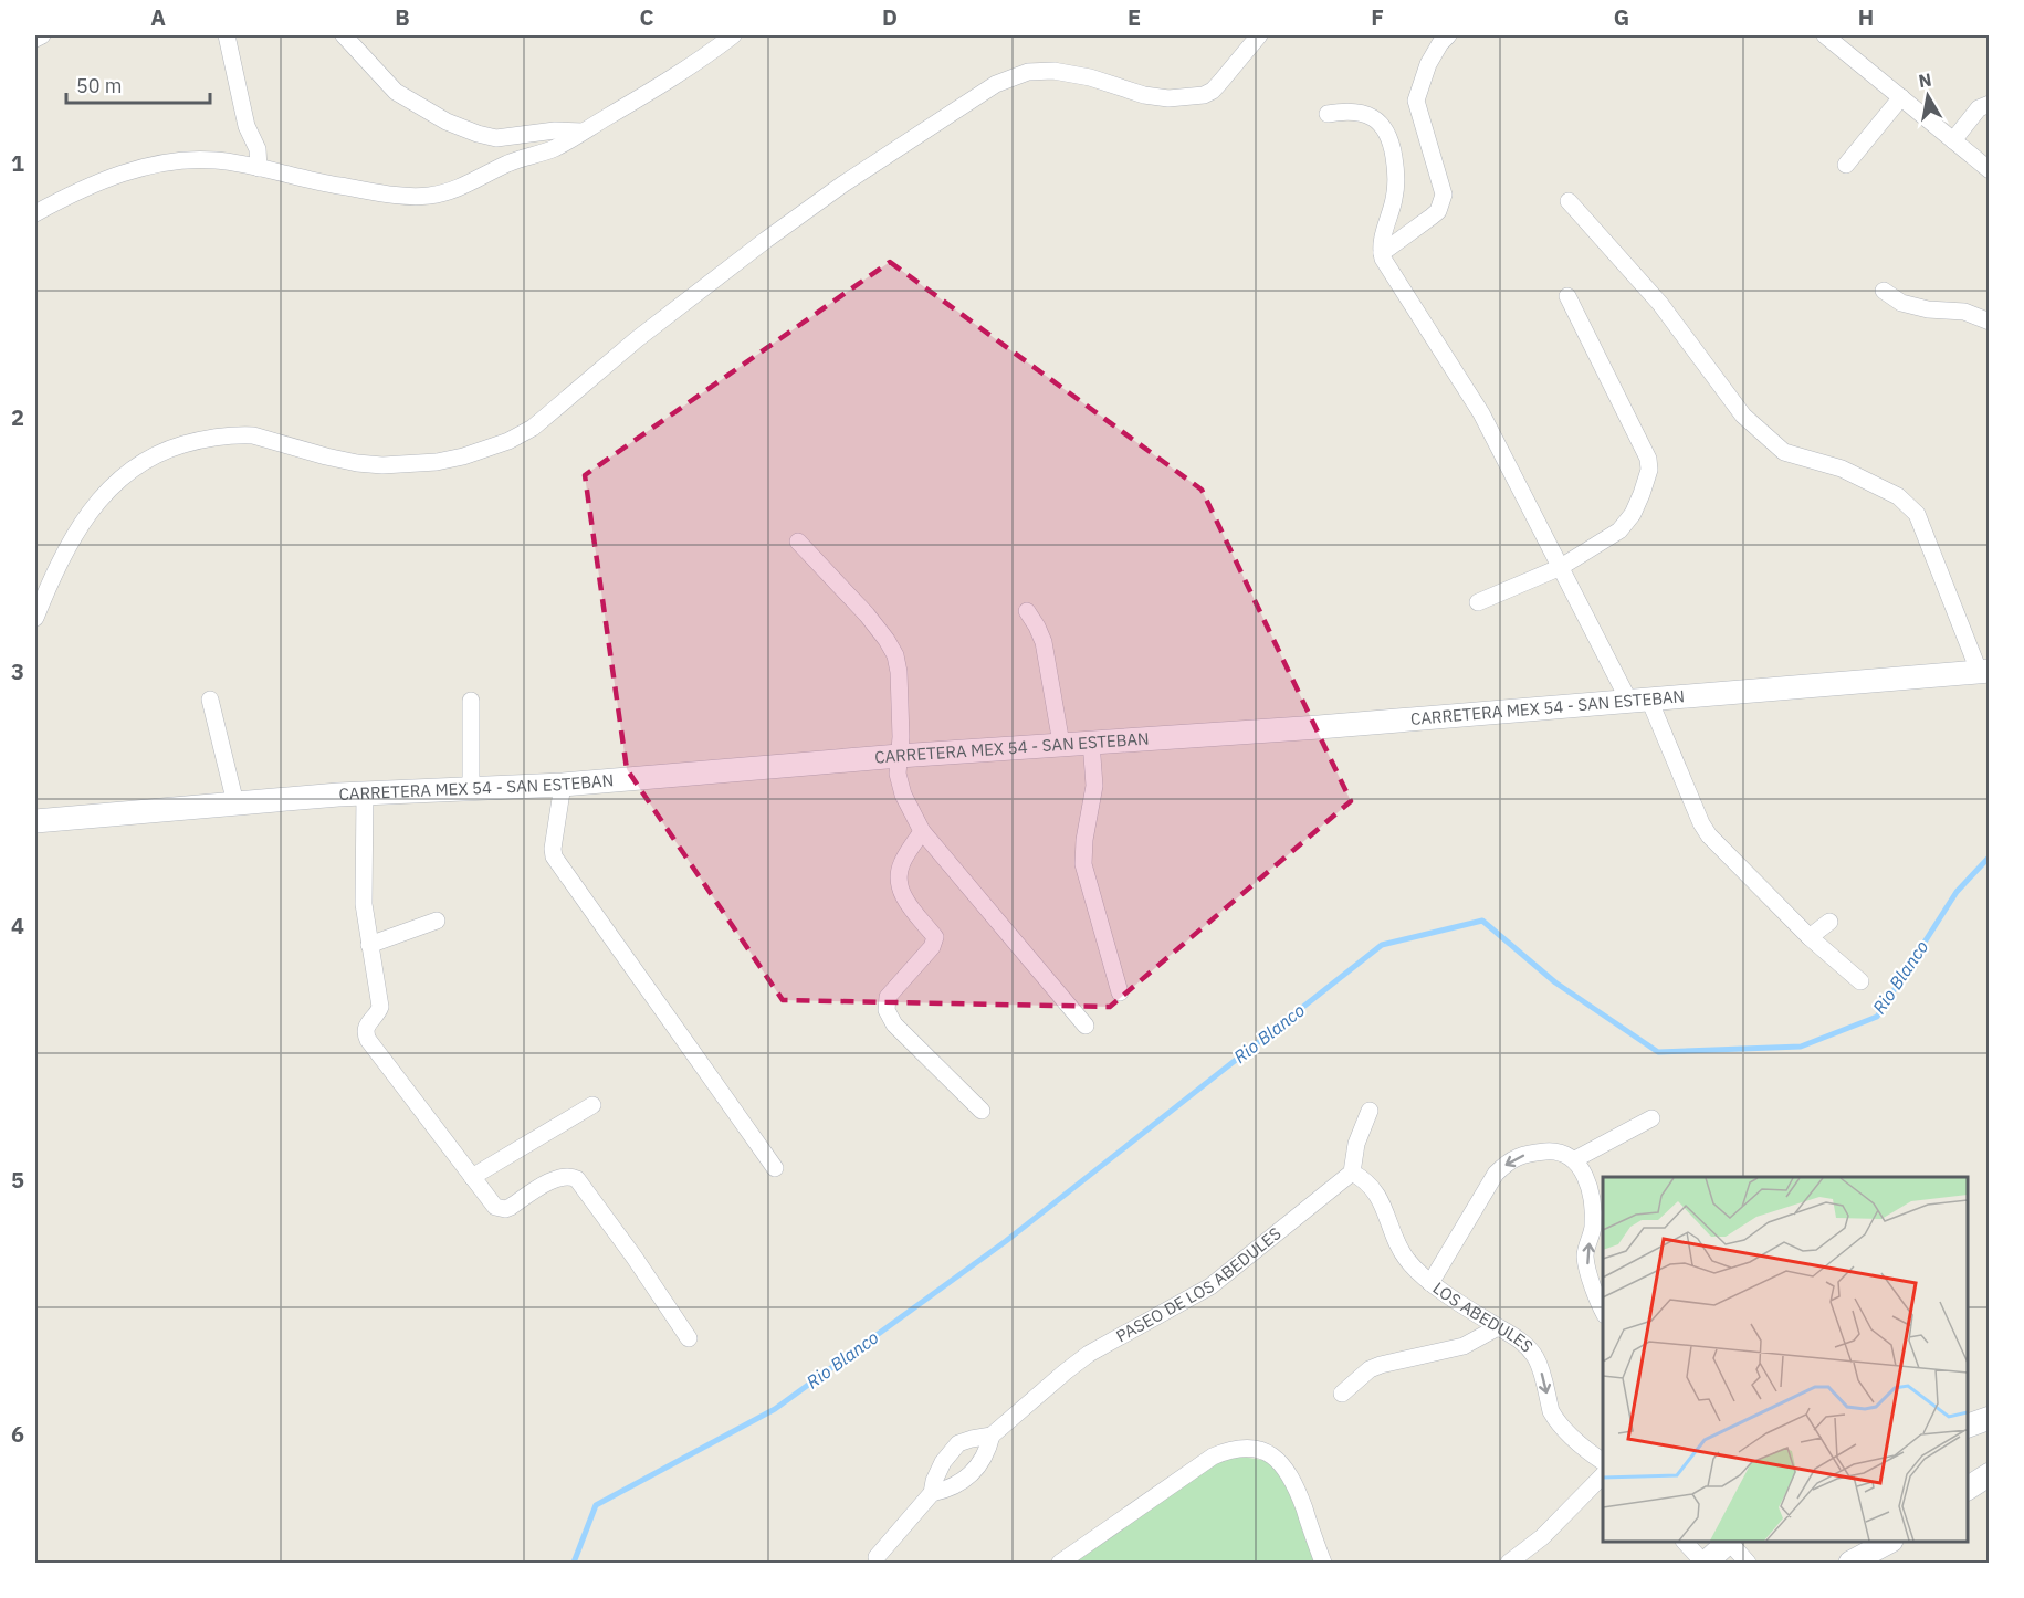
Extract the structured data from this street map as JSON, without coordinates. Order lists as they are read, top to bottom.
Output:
{
  "streets": {
    "street": ["CARRETERA MEX 54 - SAN ESTEBAN", "PASEO DE LOS ABEDULES", "LOS ABEDULES"]
  },
  "crossings": [
    ["PASEO DE LOS ABEDULES", "LOS ABEDULES"]
  ],
  "one_way": ["LOS ABEDULES"],
  "water": ["Rio Blanco"],
  "scale_bar": "50 m",
  "north": "top",
  "grid": {
    "columns": [
      "A",
      "B",
      "C",
      "D",
      "E",
      "F",
      "G",
      "H"
    ],
    "rows": [
      "1",
      "2",
      "3",
      "4",
      "5",
      "6"
    ]
  }
}
